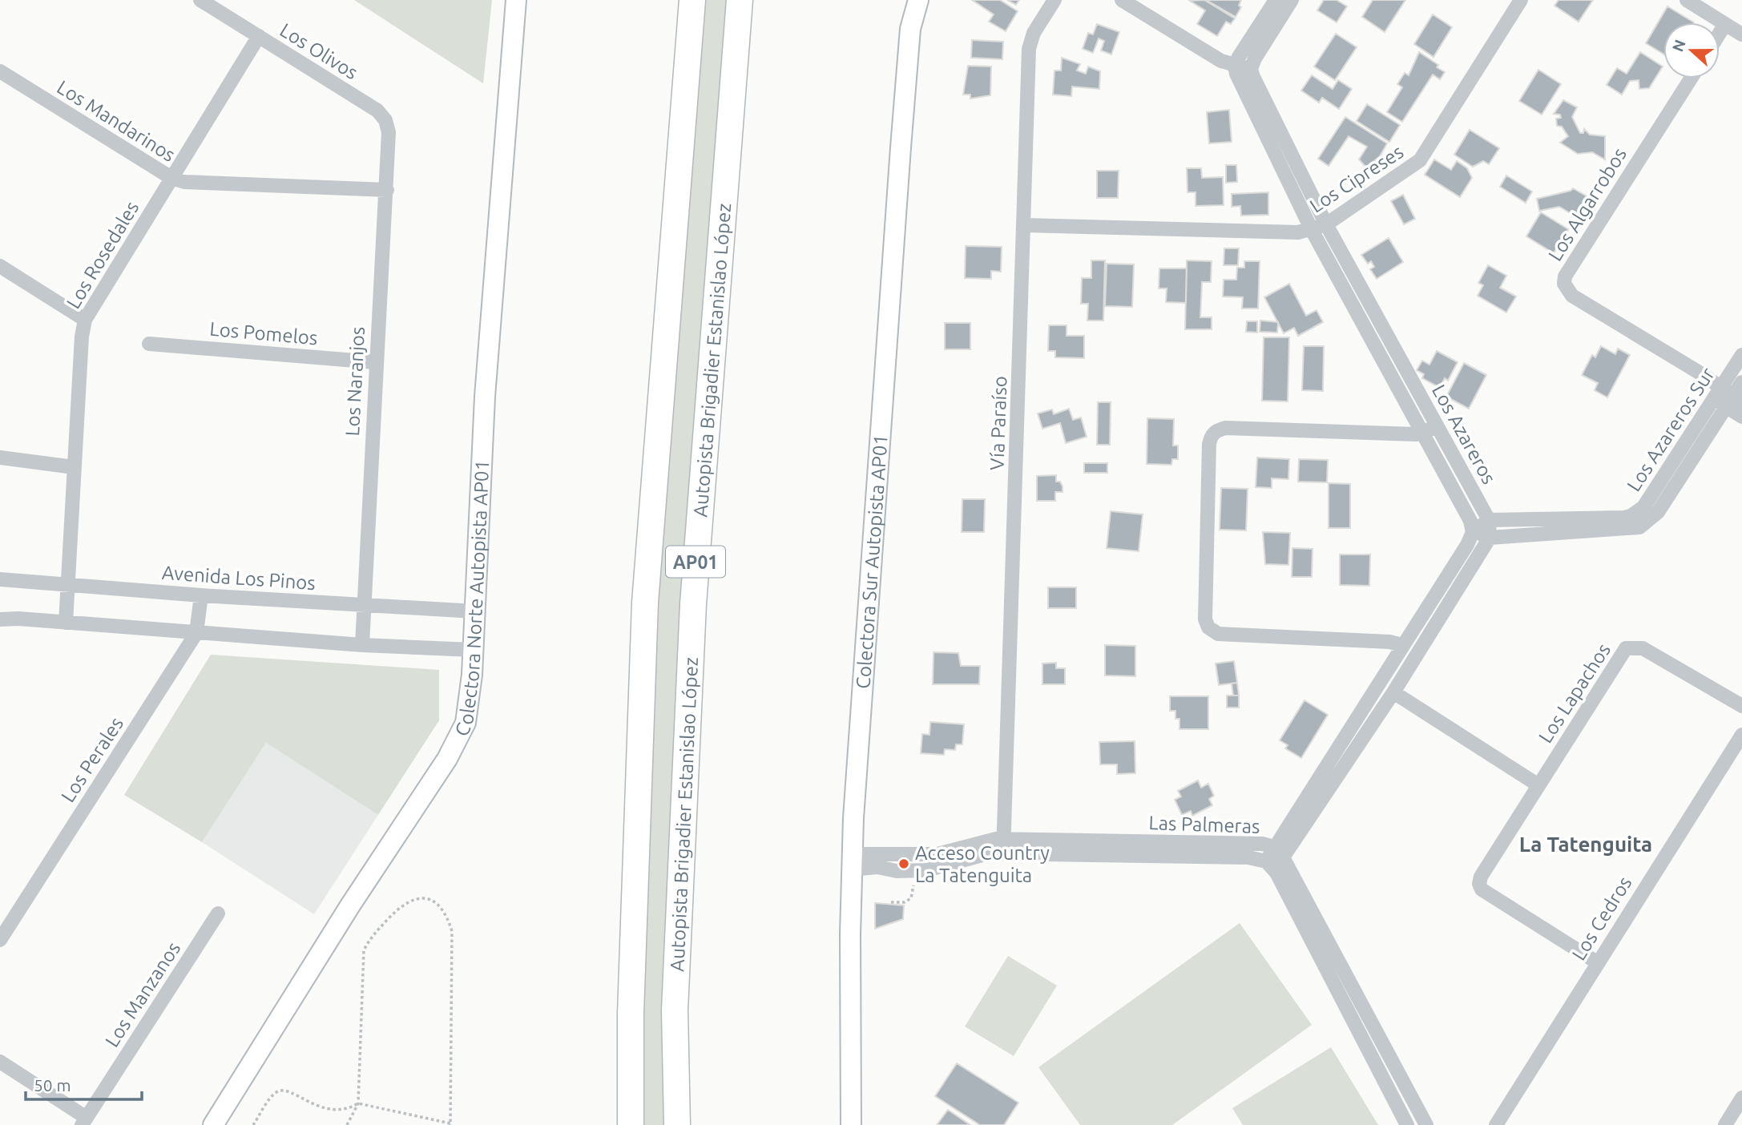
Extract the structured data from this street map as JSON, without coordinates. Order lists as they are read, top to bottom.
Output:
{
  "streets": {
    "highway": ["Autopista Brigadier Estanislao López", "AP01"],
    "main road": ["Colectora Sur Autopista AP01", "Colectora Norte Autopista AP01"],
    "street": [
      "Los Olivos",
      "Los Mandarinos",
      "Los Cipreses",
      "Los Algarrobos",
      "Los Rosedales",
      "Los Pomelos",
      "Los Naranjos",
      "Vía Paraíso",
      "Los Azareros Sur",
      "Los Azareros",
      "Avenida Los Pinos",
      "Los Lapachos",
      "Los Perales",
      "Las Palmeras",
      "Los Cedros",
      "Los Manzanos"
    ]
  },
  "crossings": [
    ["Los Olivos", "Los Rosedales"],
    ["Los Olivos", "Los Naranjos"],
    ["Los Mandarinos", "Los Rosedales"],
    ["Los Mandarinos", "Los Naranjos"],
    ["Los Cipreses", "Vía Paraíso"],
    ["Los Cipreses", "Los Azareros"],
    ["Los Algarrobos", "Los Azareros Sur"],
    ["Los Rosedales", "Avenida Los Pinos"],
    ["Los Pomelos", "Los Naranjos"],
    ["Los Naranjos", "Avenida Los Pinos"],
    ["Vía Paraíso", "Las Palmeras"],
    ["Los Azareros Sur", "Los Azareros"],
    ["Colectora Sur Autopista AP01", "Las Palmeras"],
    ["Avenida Los Pinos", "Colectora Norte Autopista AP01"],
    ["Avenida Los Pinos", "Los Perales"],
    ["Los Lapachos", "Los Cedros"]
  ],
  "districts": ["La Tatenguita"],
  "places": ["Acceso Country La Tatenguita"],
  "scale_bar": "50 m",
  "north": "left"
}
